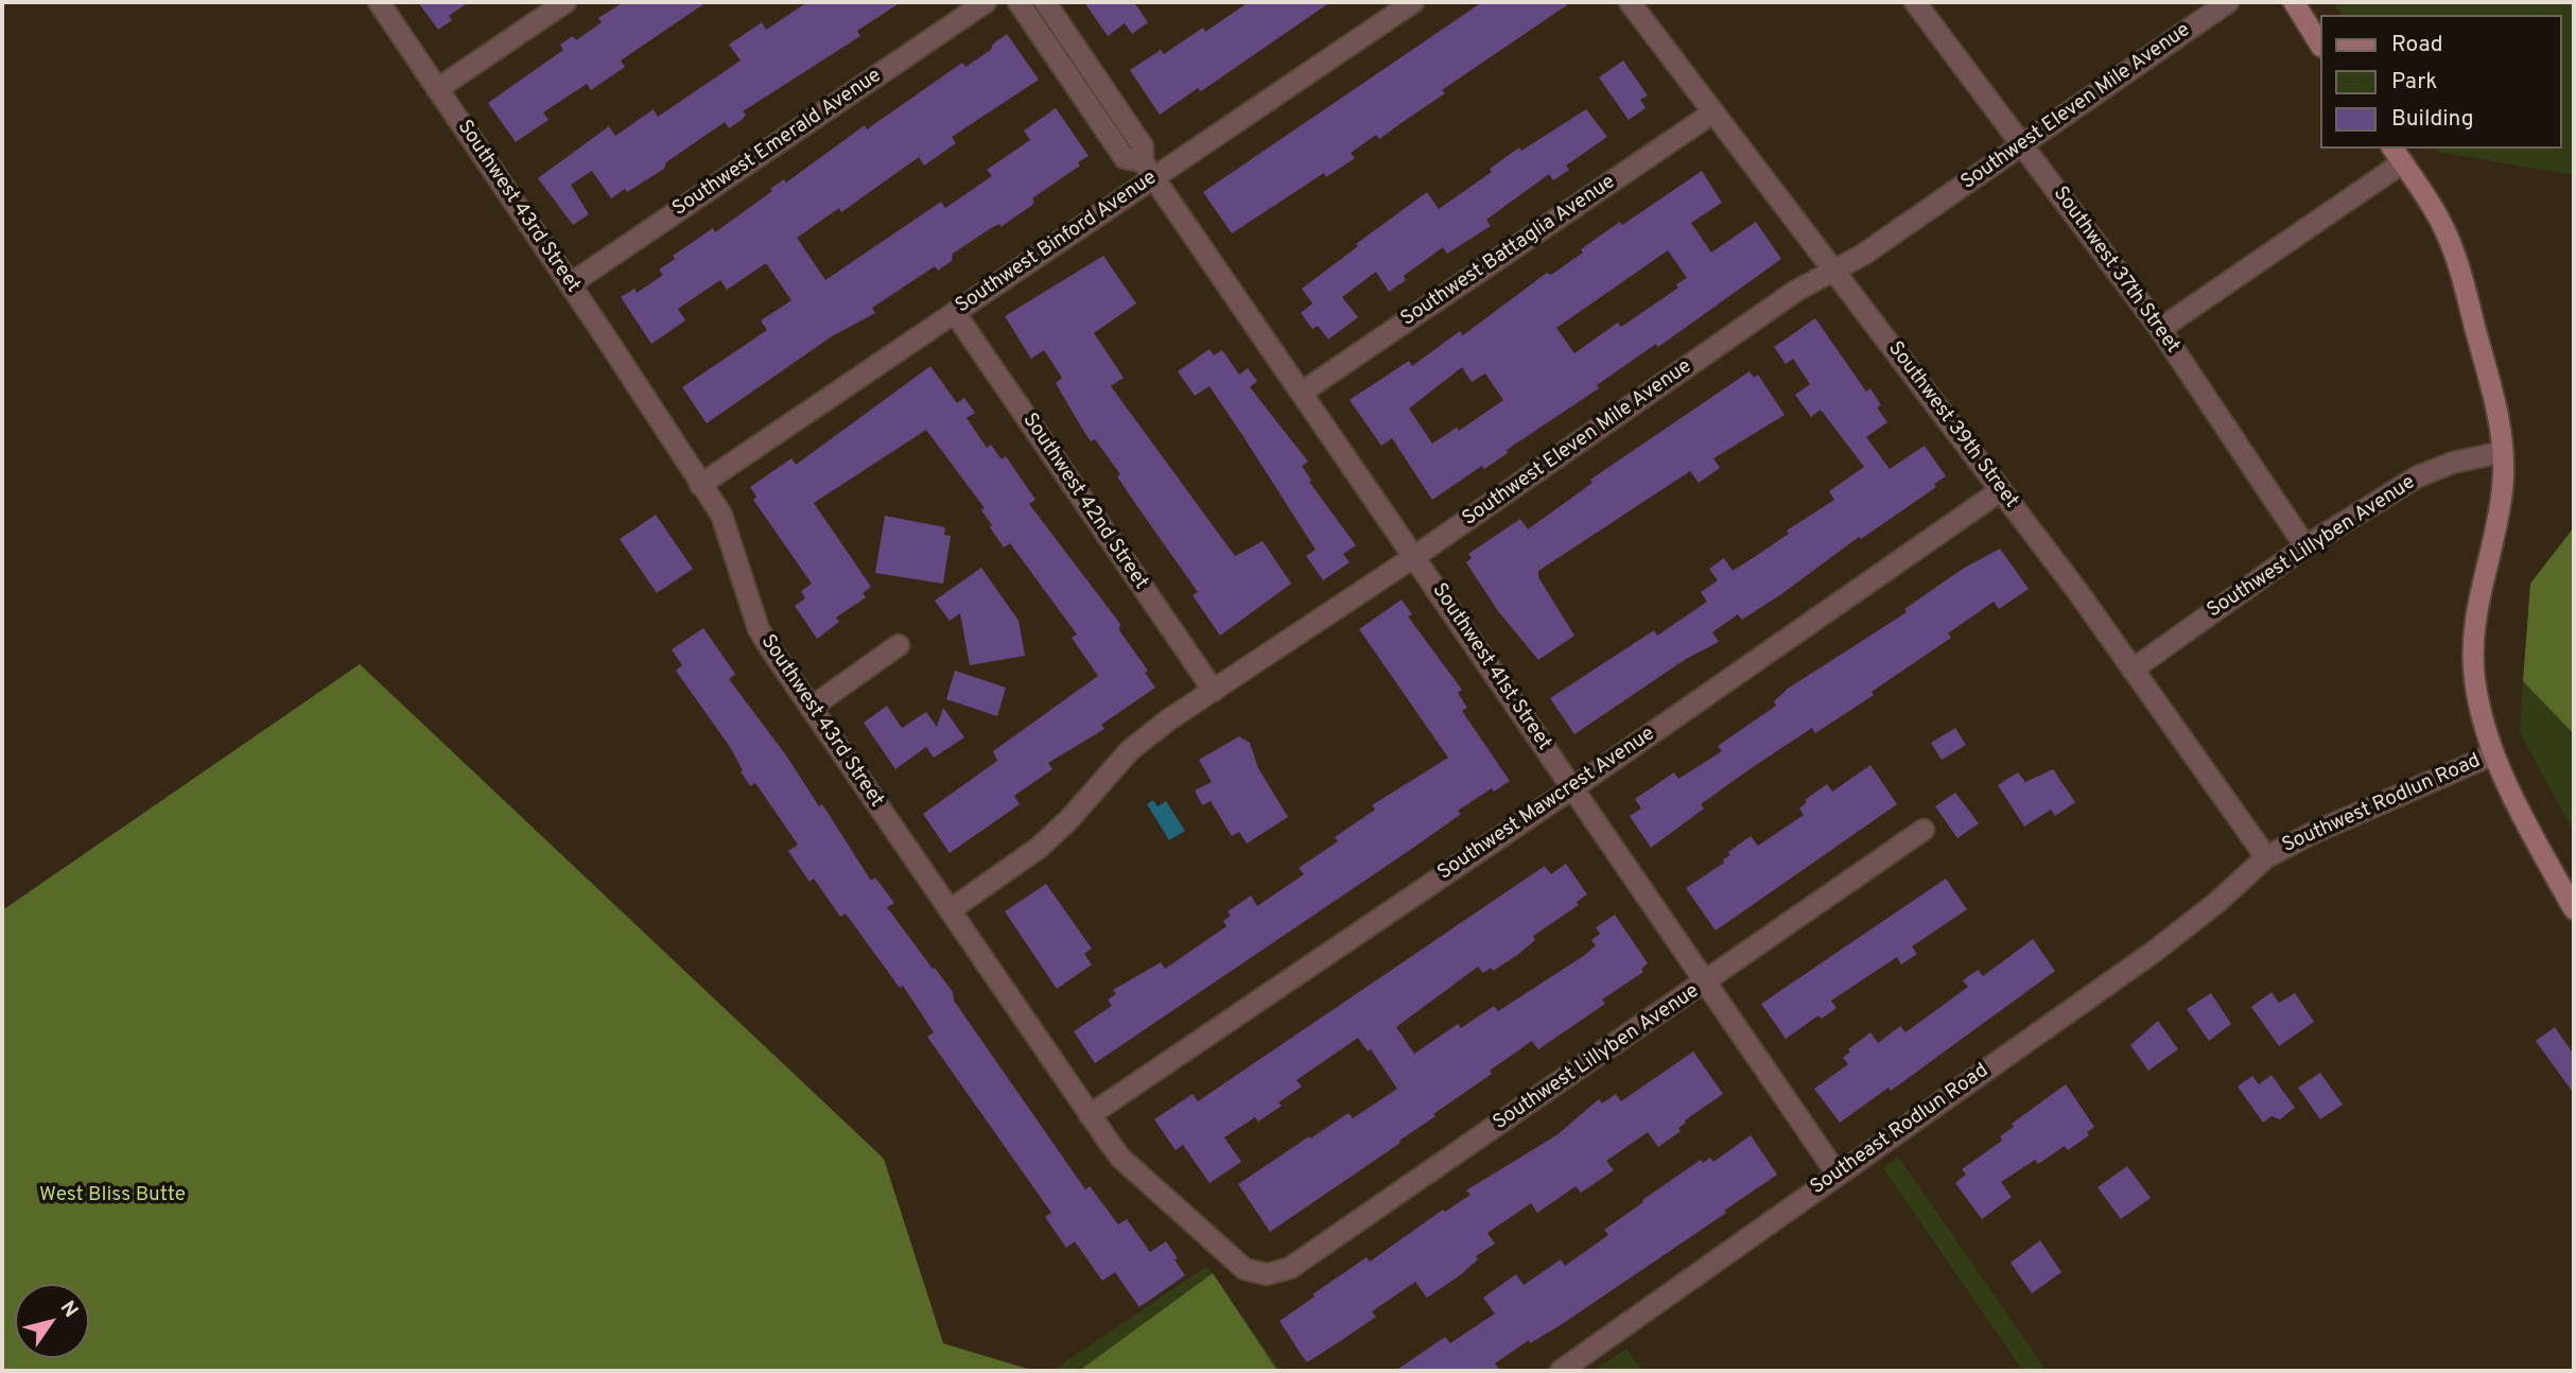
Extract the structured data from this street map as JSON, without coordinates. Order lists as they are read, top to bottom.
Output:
{
  "streets": {
    "street": [
      "Southwest Eleven Mile Avenue",
      "Southwest Emerald Avenue",
      "Southwest 43rd Street",
      "Southwest Binford Avenue",
      "Southwest Battaglia Avenue",
      "Southwest 37th Street",
      "Southwest 39th Street",
      "Southwest 42nd Street",
      "Southwest Lillyben Avenue",
      "Southwest 41st Street",
      "Southwest Mawcrest Avenue",
      "Southwest Rodlun Road",
      "Southeast Rodlun Road"
    ]
  },
  "crossings": [
    ["Southwest Eleven Mile Avenue", "Southwest 43rd Street"],
    ["Southwest Eleven Mile Avenue", "Southwest 37th Street"],
    ["Southwest Eleven Mile Avenue", "Southwest 39th Street"],
    ["Southwest Eleven Mile Avenue", "Southwest 42nd Street"],
    ["Southwest Eleven Mile Avenue", "Southwest 41st Street"],
    ["Southwest Emerald Avenue", "Southwest 43rd Street"],
    ["Southwest 43rd Street", "Southwest Binford Avenue"],
    ["Southwest 43rd Street", "Southwest Lillyben Avenue"],
    ["Southwest 43rd Street", "Southwest Mawcrest Avenue"],
    ["Southwest Binford Avenue", "Southwest 42nd Street"],
    ["Southwest Binford Avenue", "Southwest 41st Street"],
    ["Southwest Battaglia Avenue", "Southwest 39th Street"],
    ["Southwest Battaglia Avenue", "Southwest 41st Street"],
    ["Southwest 37th Street", "Southwest Lillyben Avenue"],
    ["Southwest 39th Street", "Southwest Lillyben Avenue"],
    ["Southwest 39th Street", "Southwest Mawcrest Avenue"],
    ["Southwest 39th Street", "Southwest Rodlun Road"],
    ["Southwest Lillyben Avenue", "Southwest 41st Street"],
    ["Southwest 41st Street", "Southwest Mawcrest Avenue"],
    ["Southwest 41st Street", "Southeast Rodlun Road"],
    ["Southwest Rodlun Road", "Southeast Rodlun Road"]
  ],
  "parks": ["West Bliss Butte"],
  "legend": ["Road", "Park", "Building"],
  "north": "top right"
}
